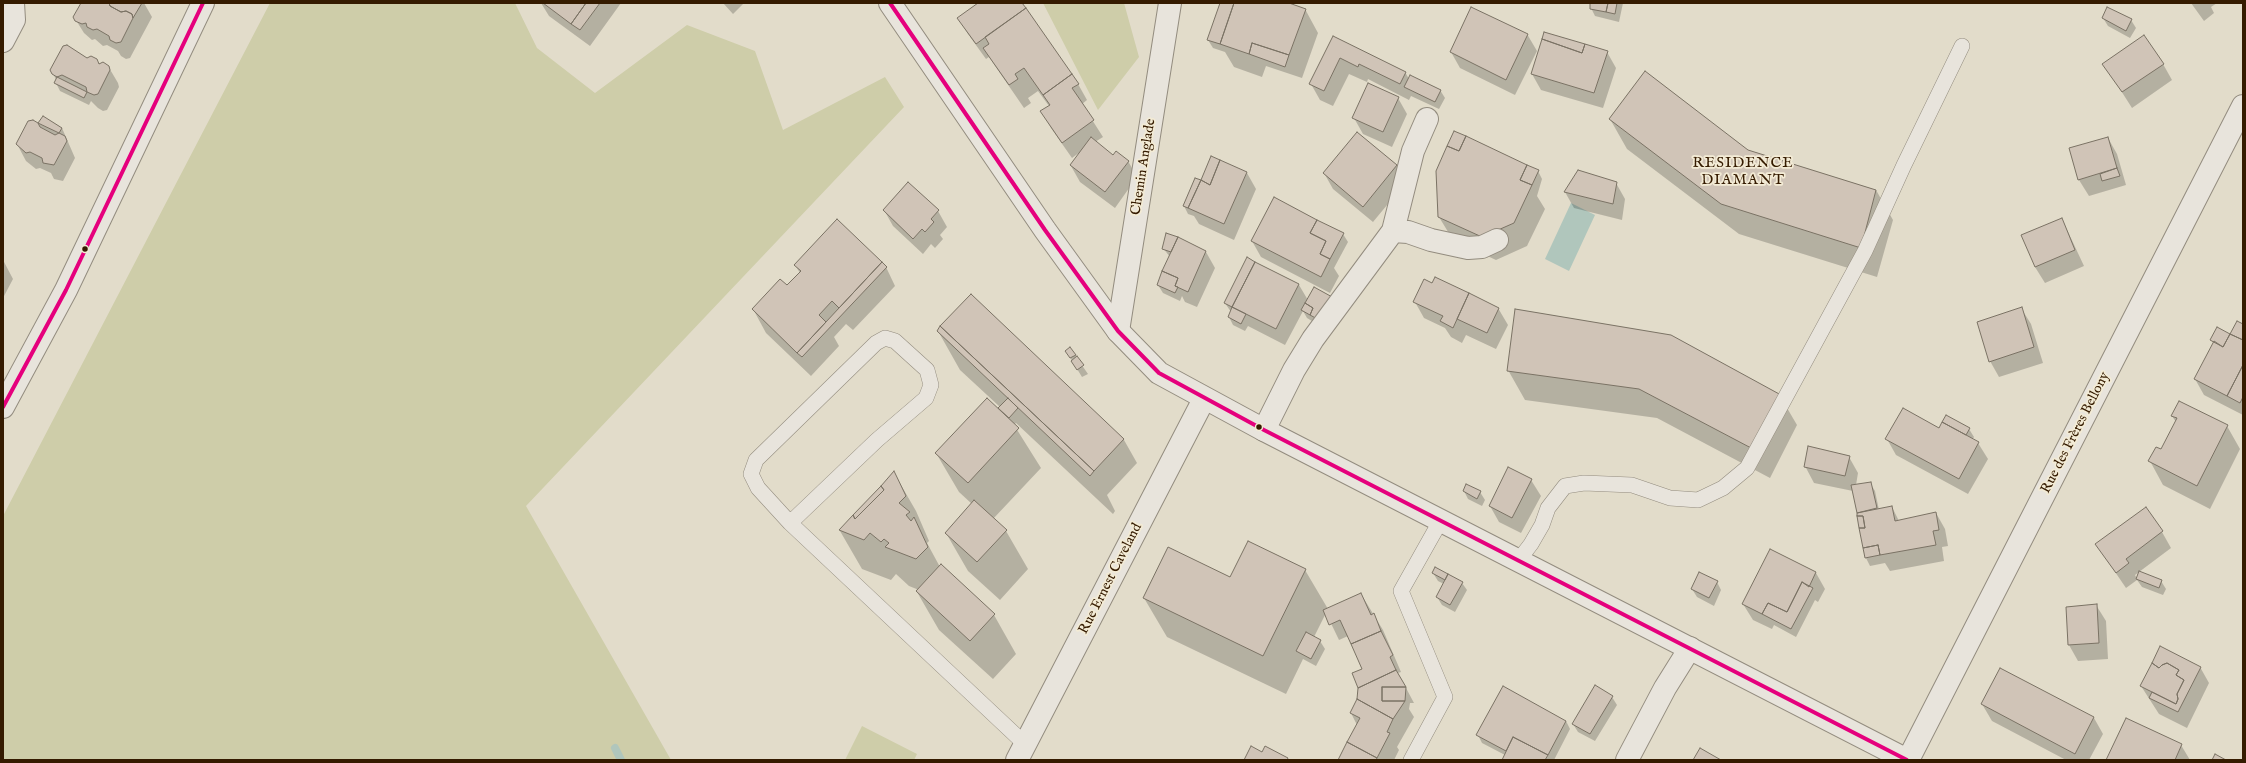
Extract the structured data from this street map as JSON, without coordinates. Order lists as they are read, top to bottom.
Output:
{
  "streets": {
    "street": ["Chemin Anglade", "Rue des Frères Bellony", "Rue Ernest Caveland"]
  },
  "districts": ["RESIDENCE DIAMANT"]
}
